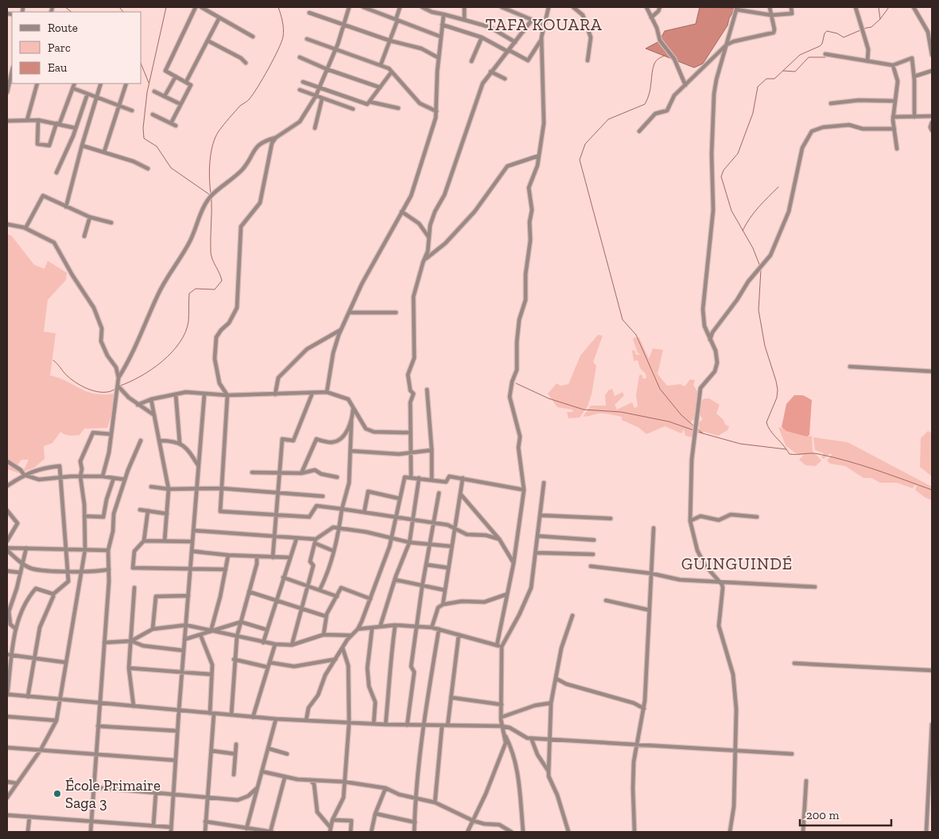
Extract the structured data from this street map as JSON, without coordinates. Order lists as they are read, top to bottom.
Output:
{
  "districts": ["TAFA KOUARA", "GUINGUINDÉ"],
  "places": ["École Primaire Saga 3"],
  "legend": ["Route", "Parc", "Eau"],
  "scale_bar": "200 m"
}
